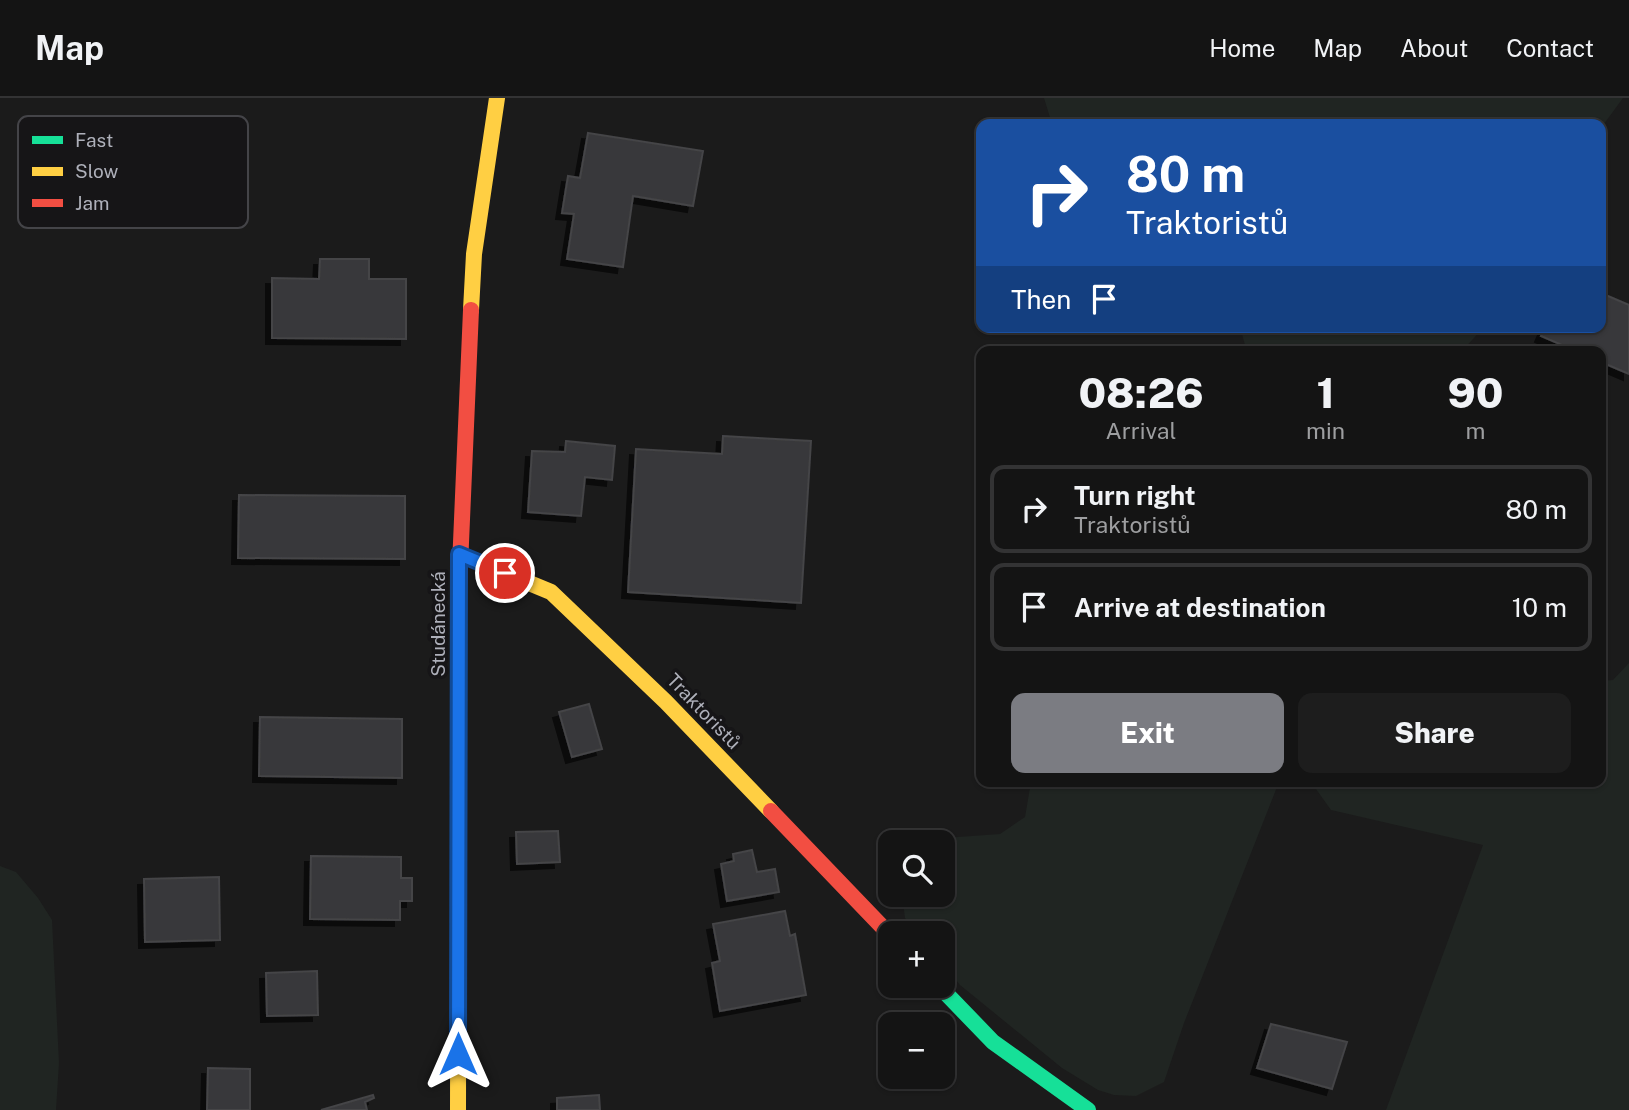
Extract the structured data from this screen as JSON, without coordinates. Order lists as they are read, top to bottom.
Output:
{
  "streets": {
    "street": ["Studánecká", "Traktoristů"]
  },
  "crossings": [
    ["Studánecká", "Traktoristů"]
  ],
  "legend": ["Fast", "Slow", "Jam"],
  "page": {
    "header": "Map",
    "nav": [
      "Home",
      "Map",
      "About",
      "Contact"
    ],
    "turn": ["80 m", "Traktoristů"],
    "then": "Then",
    "eta": [
      "08:26",
      "Arrival",
      "1",
      "min",
      "90",
      "m"
    ],
    "list": [
      {
        "name": "Turn right",
        "note": "Traktoristů",
        "value": "80 m"
      },
      {
        "name": "Arrive at destination",
        "value": "10 m"
      }
    ],
    "buttons": ["Exit", "Share"],
    "map_buttons": ["+", "−"]
  }
}
